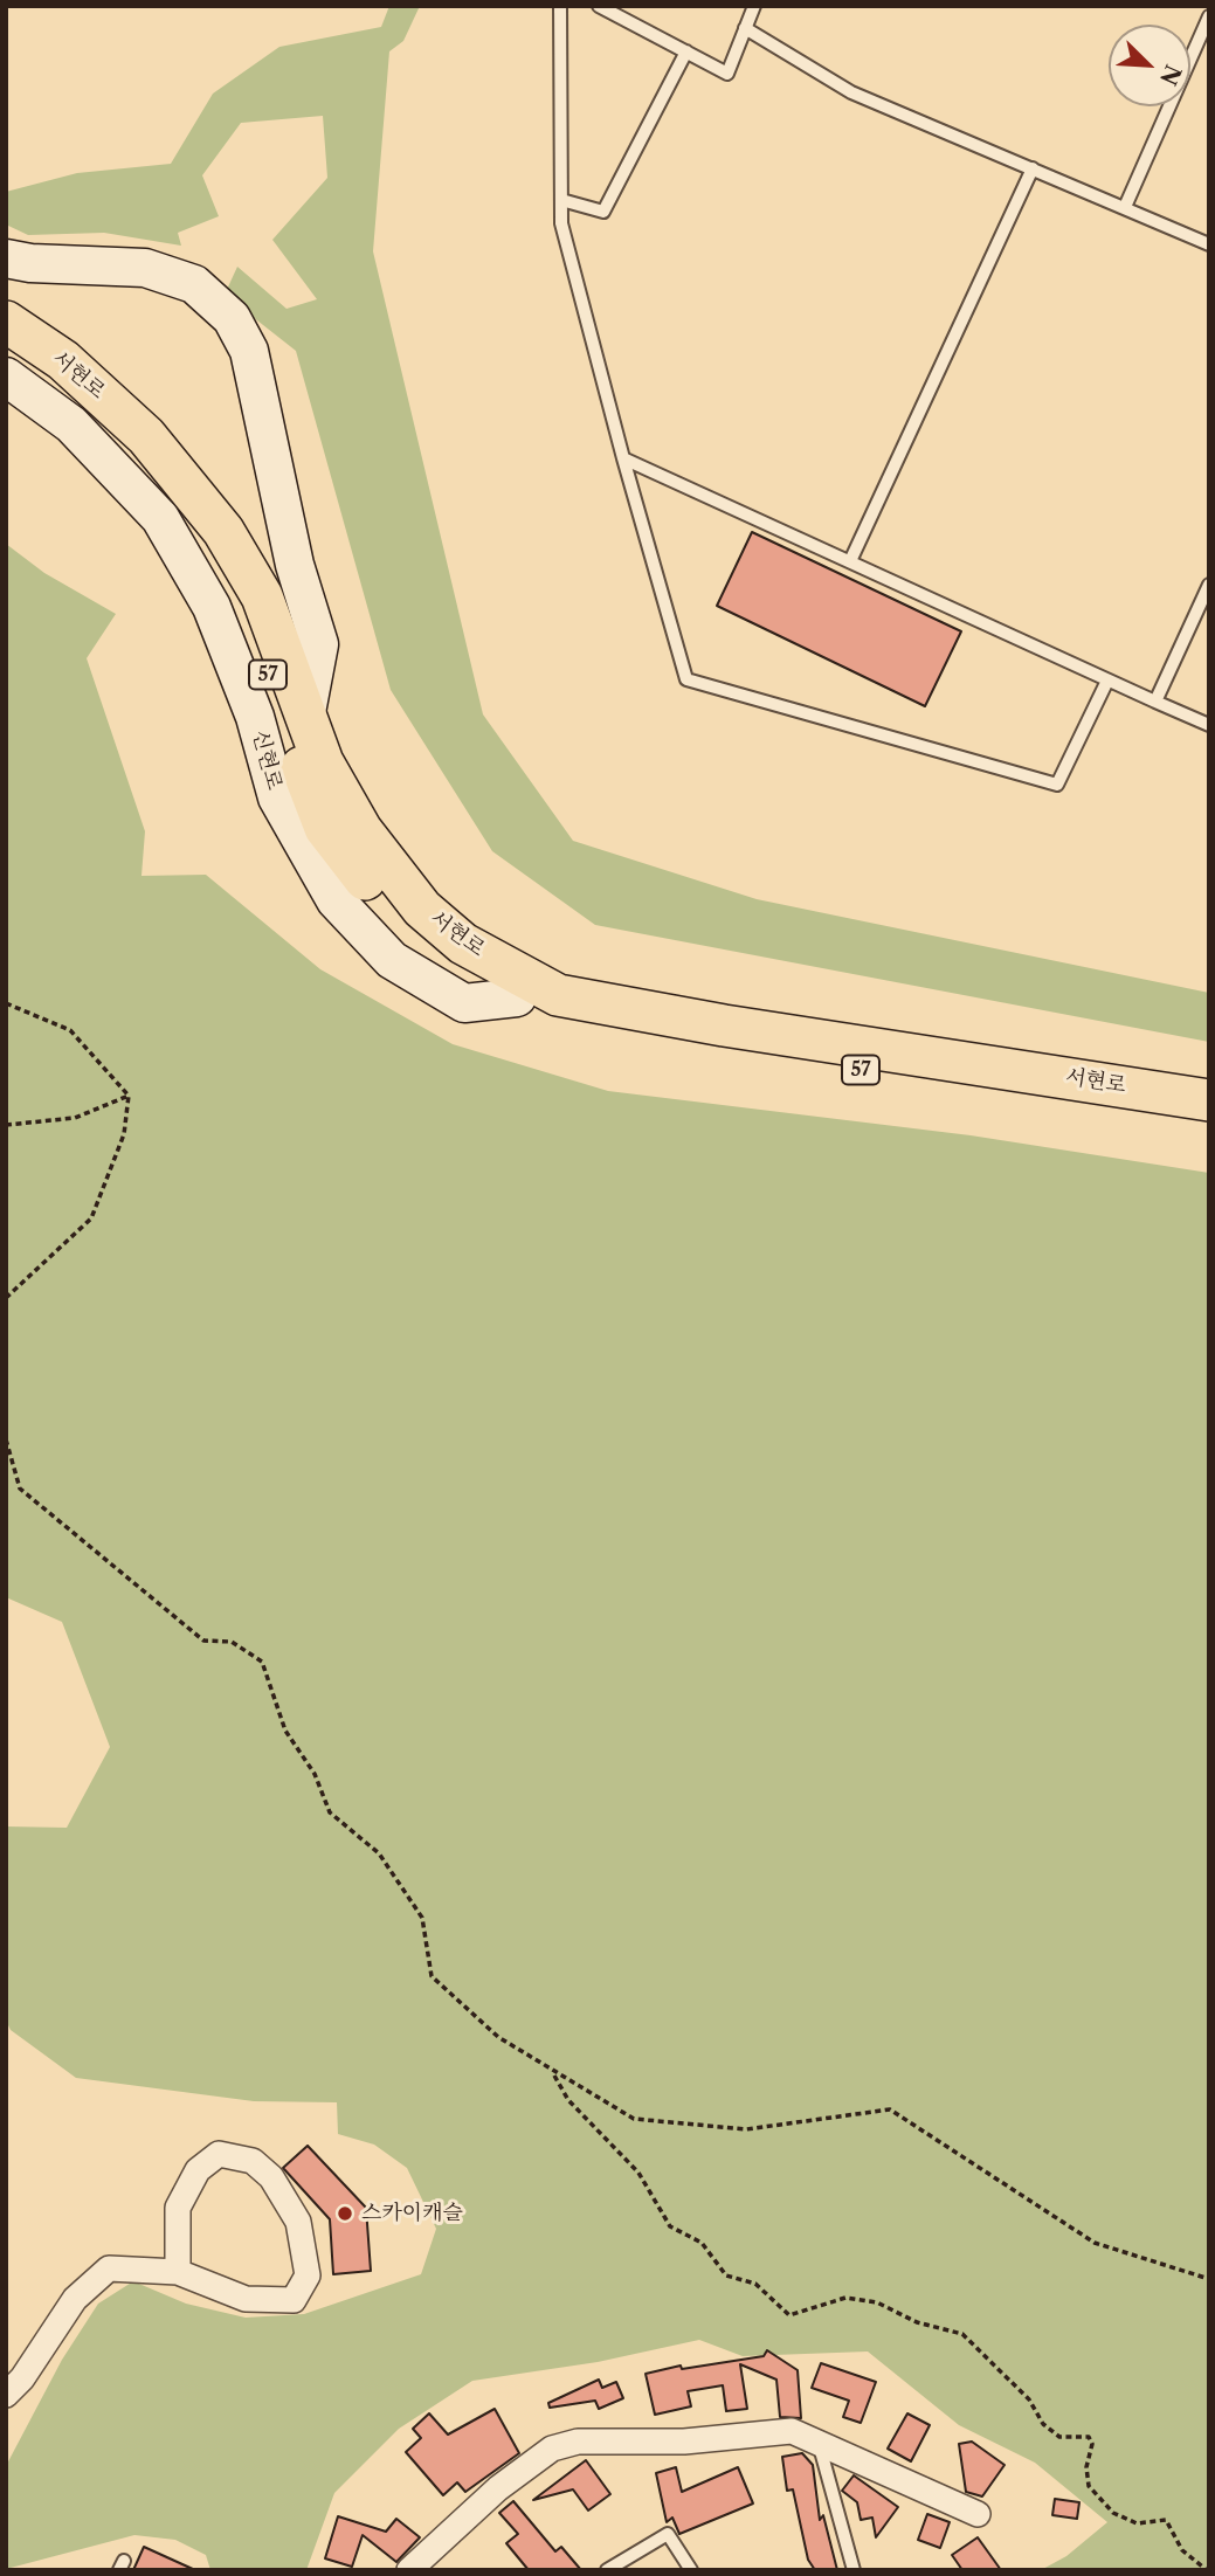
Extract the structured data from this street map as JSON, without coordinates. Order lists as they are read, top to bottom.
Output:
{
  "streets": {
    "main road": ["서현로", "57", "신현로"]
  },
  "crossings": [
    ["서현로", "신현로"]
  ],
  "places": ["스카이캐슬"],
  "north": "bottom right"
}
